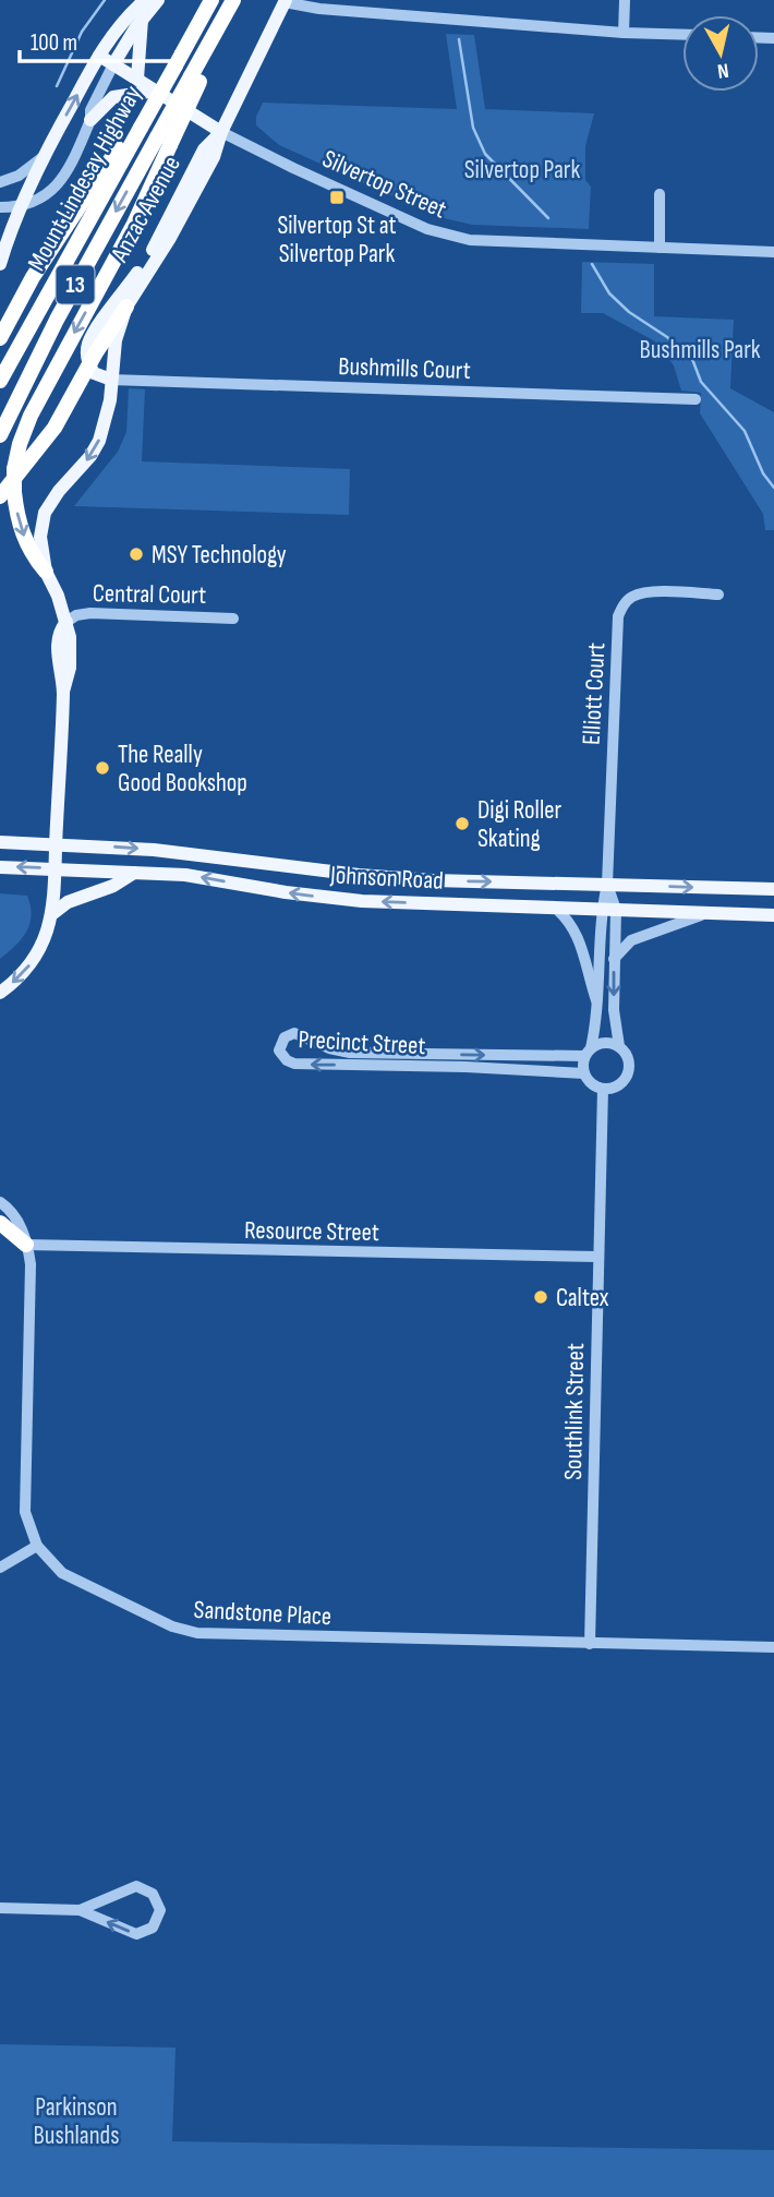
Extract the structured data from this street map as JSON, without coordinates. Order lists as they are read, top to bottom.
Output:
{
  "streets": {
    "highway": ["Mount Lindesay Highway", "13"],
    "main road": [
      "Silvertop Street",
      "Anzac Avenue",
      "Central Court",
      "Johnson Road"
    ],
    "street": [
      "Bushmills Court",
      "Elliott Court",
      "Precinct Street",
      "Resource Street",
      "Southlink Street",
      "Sandstone Place"
    ]
  },
  "crossings": [
    ["Mount Lindesay Highway", "Silvertop Street"],
    ["Silvertop Street", "Anzac Avenue"],
    ["Anzac Avenue", "Bushmills Court"],
    ["Anzac Avenue", "Central Court"],
    ["Central Court", "Johnson Road"],
    ["Elliott Court", "Johnson Road"],
    ["Precinct Street", "Southlink Street"],
    ["Resource Street", "Southlink Street"],
    ["Resource Street", "Sandstone Place"],
    ["Southlink Street", "Sandstone Place"]
  ],
  "parks": ["Silvertop Park", "Bushmills Park", "Parkinson Bushlands"],
  "places": {
    "transit": ["Silvertop St at Silvertop Park"],
    "other": [
      "MSY Technology",
      "The Really Good Bookshop",
      "Digi Roller Skating",
      "Caltex"
    ]
  },
  "scale_bar": "100 m",
  "north": "bottom"
}
